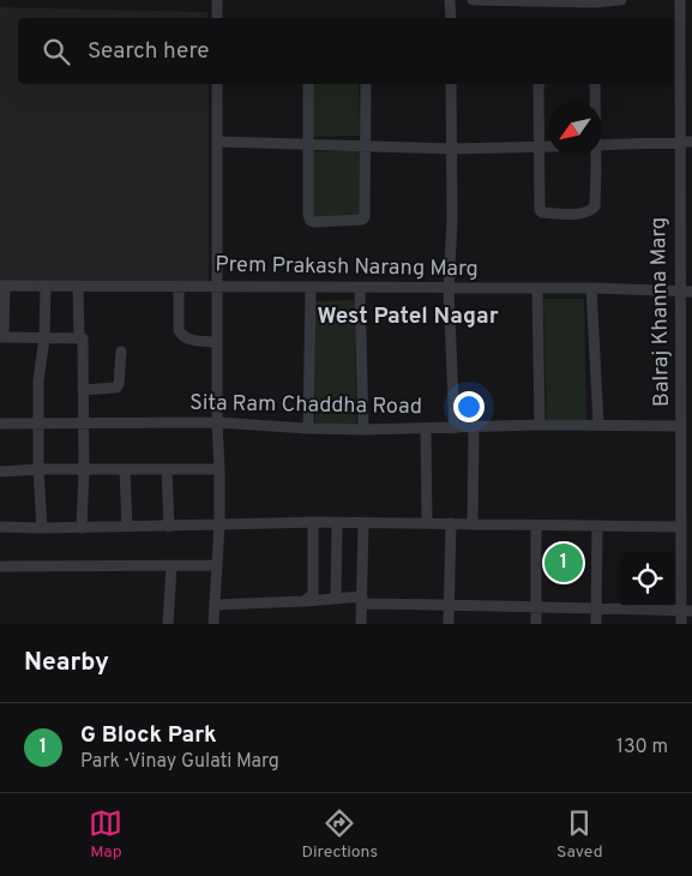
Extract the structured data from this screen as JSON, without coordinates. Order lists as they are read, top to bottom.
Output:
{
  "streets": {
    "street": ["Prem Prakash Narang Marg", "Balraj Khanna Marg", "Sita Ram Chaddha Road"]
  },
  "crossings": [
    ["Prem Prakash Narang Marg", "Balraj Khanna Marg"],
    ["Balraj Khanna Marg", "Sita Ram Chaddha Road"]
  ],
  "districts": ["West Patel Nagar"],
  "north": "bottom left",
  "page": {
    "search": "Search here",
    "pins": "1",
    "heading": "Nearby",
    "list": [
      {
        "mark": "1",
        "name": "G Block Park",
        "note": "Park · Vinay Gulati Marg",
        "value": "130 m"
      }
    ],
    "nav": ["Map", "Directions", "Saved"]
  }
}
